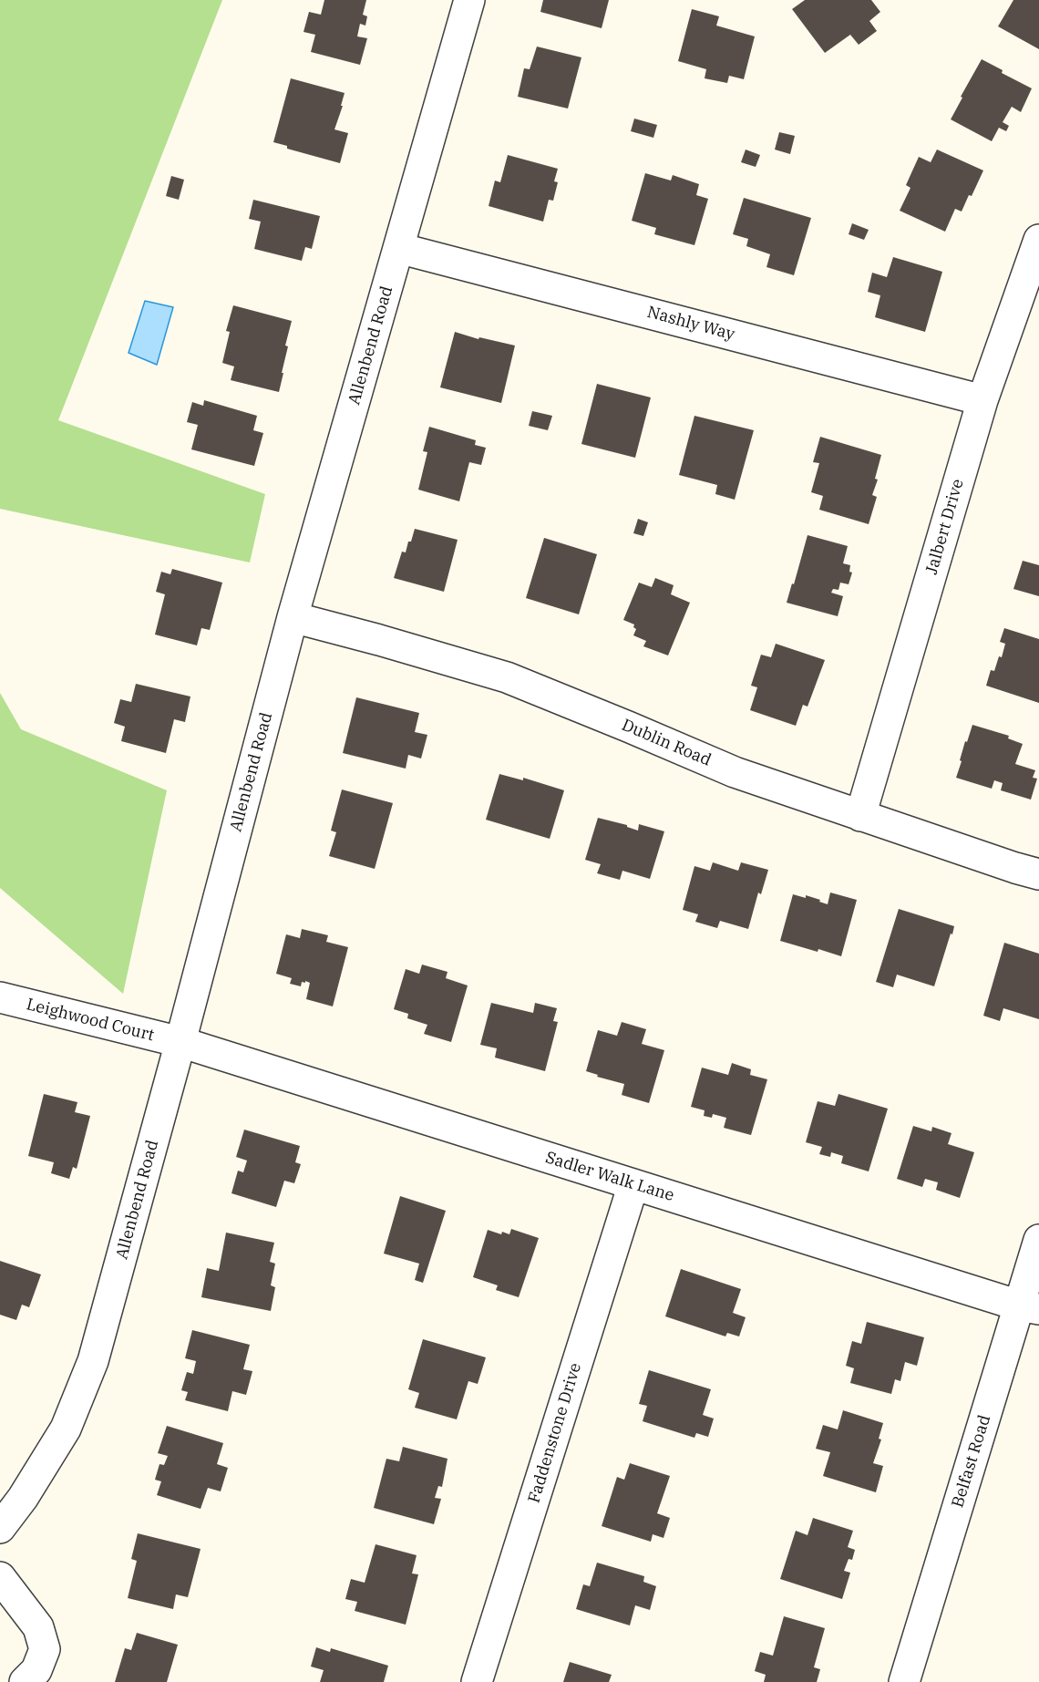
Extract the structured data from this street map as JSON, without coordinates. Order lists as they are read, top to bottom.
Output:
{
  "streets": {
    "street": [
      "Nashly Way",
      "Allenbend Road",
      "Jalbert Drive",
      "Dublin Road",
      "Leighwood Court",
      "Sadler Walk Lane",
      "Faddenstone Drive",
      "Belfast Road"
    ]
  },
  "crossings": [
    ["Nashly Way", "Allenbend Road"],
    ["Nashly Way", "Jalbert Drive"],
    ["Allenbend Road", "Dublin Road"],
    ["Allenbend Road", "Leighwood Court"],
    ["Allenbend Road", "Sadler Walk Lane"],
    ["Jalbert Drive", "Dublin Road"],
    ["Leighwood Court", "Sadler Walk Lane"],
    ["Sadler Walk Lane", "Faddenstone Drive"],
    ["Sadler Walk Lane", "Belfast Road"]
  ]
}
